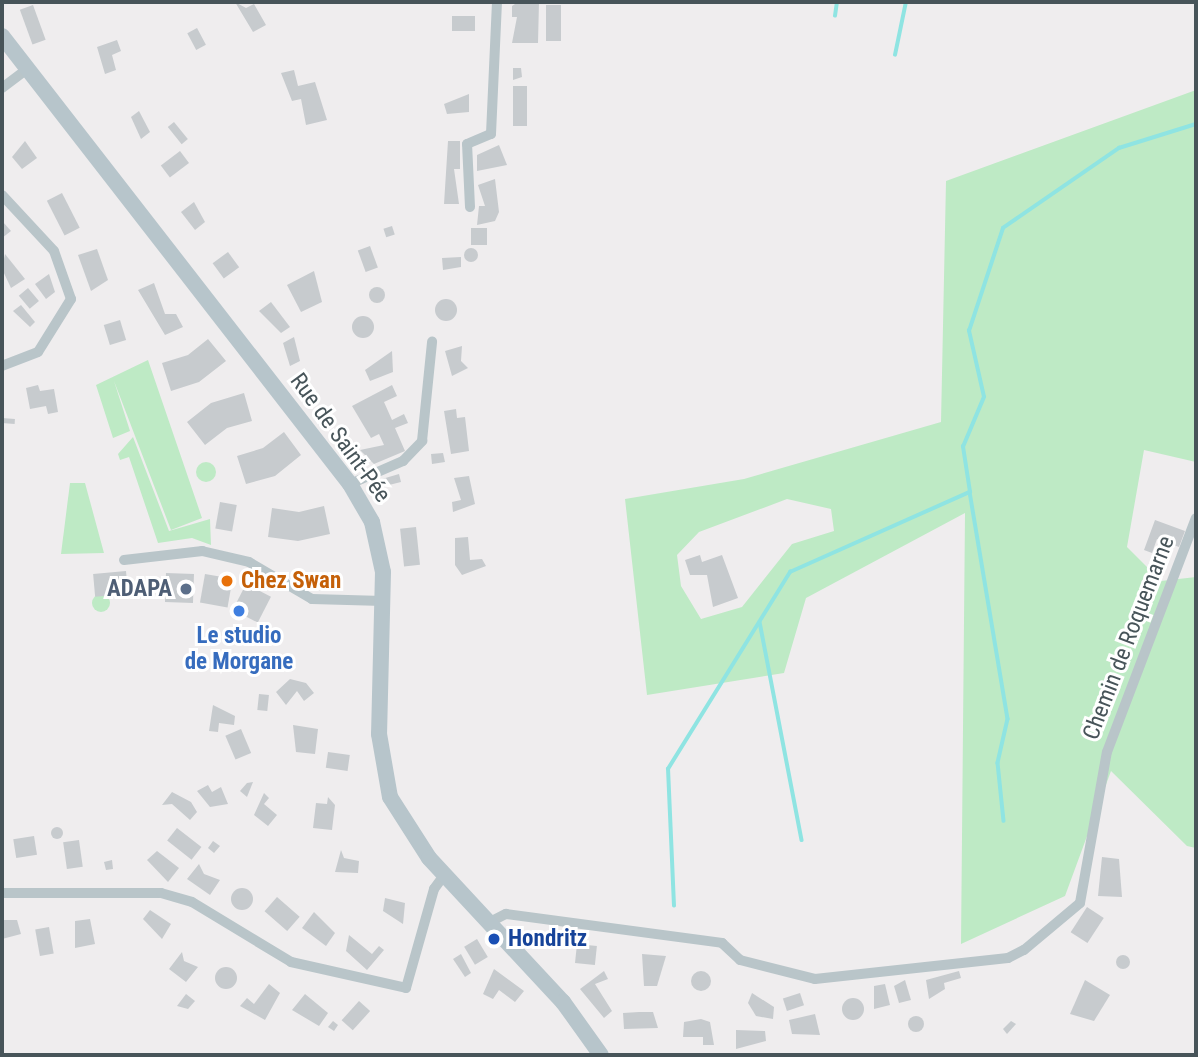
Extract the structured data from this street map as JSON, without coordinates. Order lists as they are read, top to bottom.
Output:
{
  "streets": {
    "main road": ["Rue de Saint-Pée"],
    "street": ["Chemin de Roquemarne"]
  },
  "crossings": [
    ["Rue de Saint-Pée", "Chemin de Roquemarne"]
  ],
  "places": [
    "Chez Swan",
    "ADAPA",
    "Le studio de Morgane",
    "Hondritz"
  ]
}
